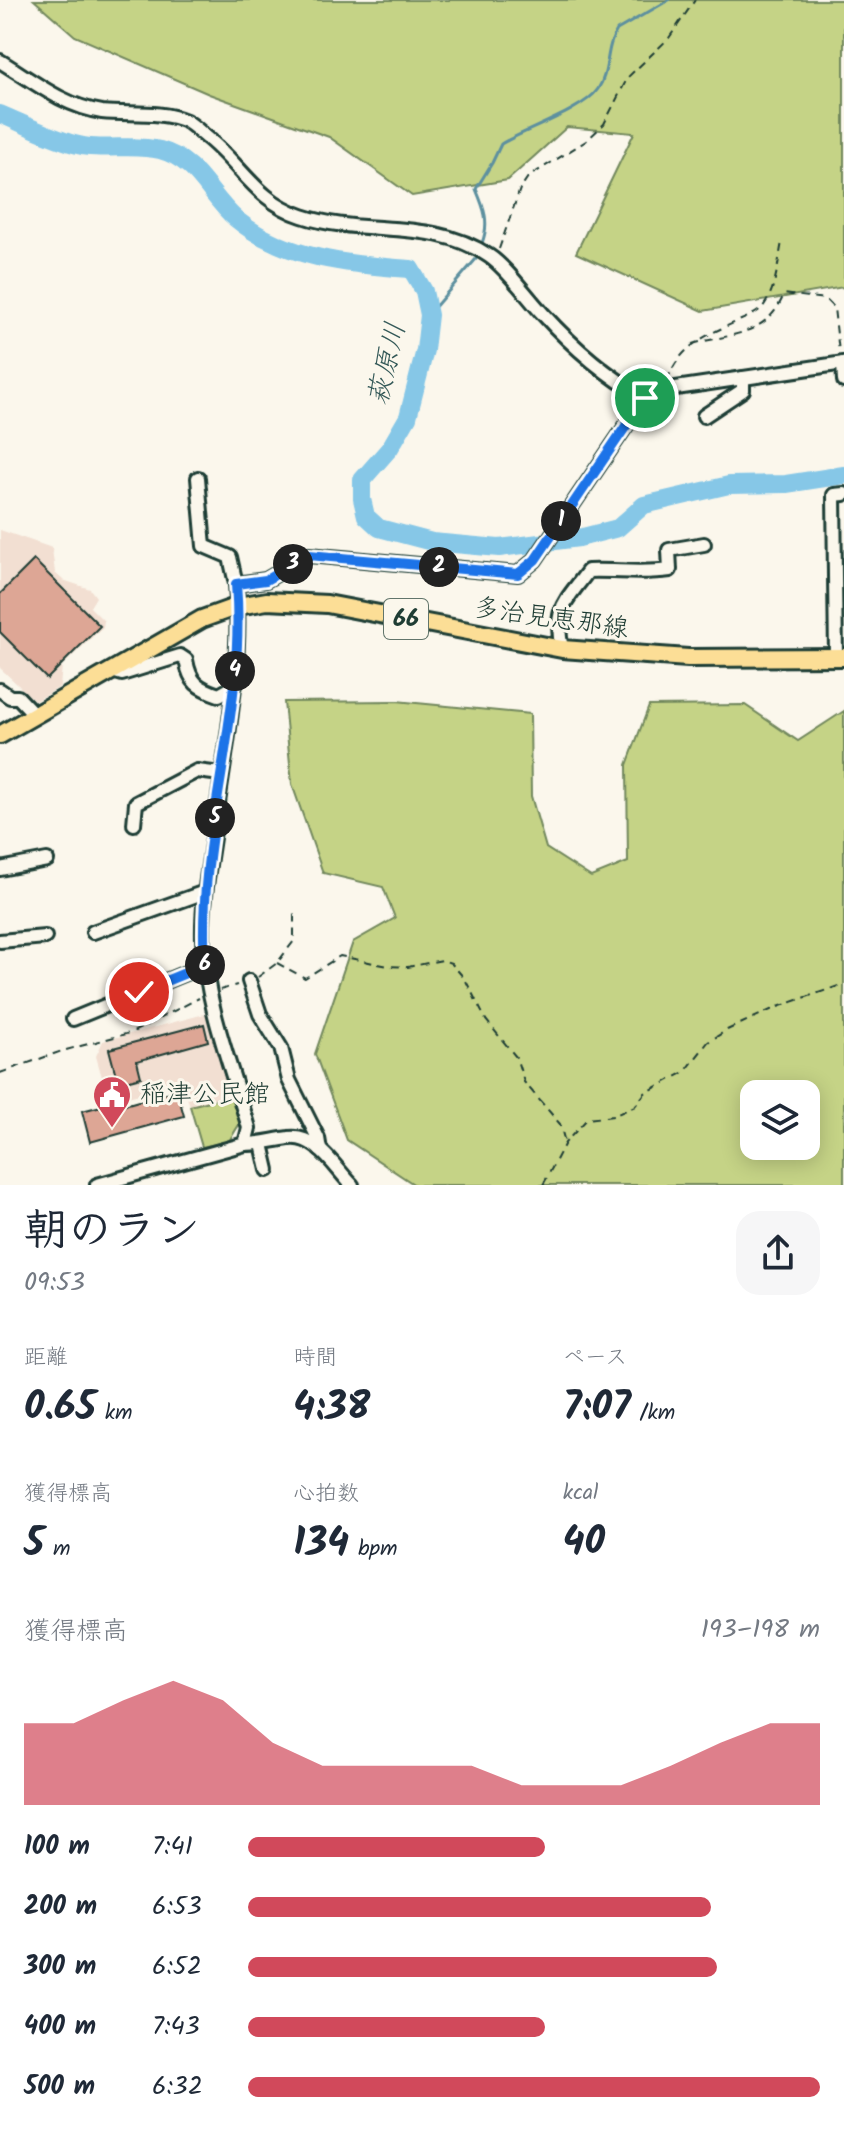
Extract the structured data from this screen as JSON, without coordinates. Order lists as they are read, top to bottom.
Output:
{
  "streets": {
    "main road": ["66", "多治見恵那線"]
  },
  "water": ["萩原川"],
  "places": {
    "public building": ["稲津公民館"]
  },
  "page": {
    "pins": [
      "1",
      "3",
      "2",
      "4",
      "5",
      "6"
    ],
    "heading": ["朝のラン", "09:53"],
    "stats": [
      ["距離", "0.65 km"],
      ["時間", "4:38"],
      ["ペース", "7:07 /km"],
      ["獲得標高", "5 m"],
      ["心拍数", "134 bpm"],
      ["kcal", "40"]
    ],
    "chart": ["獲得標高", "193–198 m"],
    "list": [
      {
        "name": "100 m",
        "note": "7:41"
      },
      {
        "name": "200 m",
        "note": "6:53"
      },
      {
        "name": "300 m",
        "note": "6:52"
      },
      {
        "name": "400 m",
        "note": "7:43"
      },
      {
        "name": "500 m",
        "note": "6:32"
      }
    ]
  }
}
